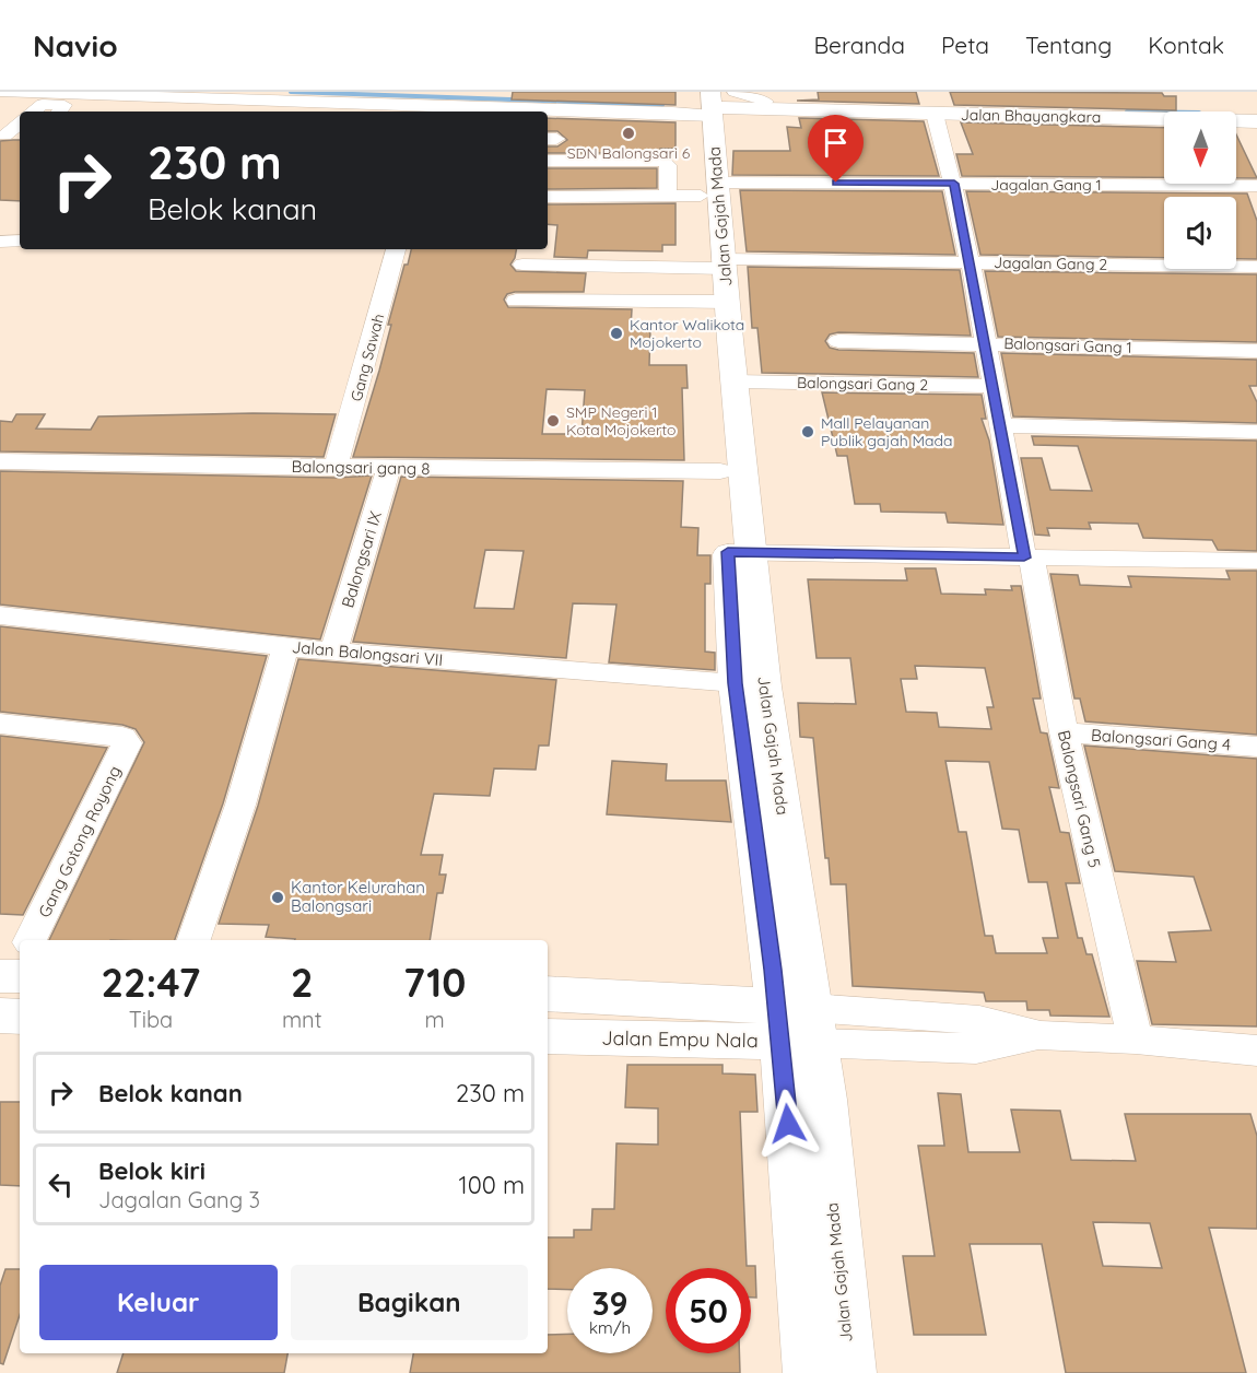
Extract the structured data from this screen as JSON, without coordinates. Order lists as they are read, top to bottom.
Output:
{
  "streets": {
    "main road": ["Jalan Bhayangkara", "Jalan Gajah Mada", "Jalan Empu Nala"],
    "street": [
      "Jagalan Gang 1",
      "Jagalan Gang 2",
      "Balongsari Gang 1",
      "Gang Sawah",
      "Balongsari Gang 2",
      "Balongsari gang 8",
      "Balongsari IX",
      "Jalan Balongsari VII",
      "Balongsari Gang 4",
      "Balongsari Gang 5",
      "Gang Gotong Royong"
    ]
  },
  "crossings": [
    ["Jalan Bhayangkara", "Jalan Gajah Mada"],
    ["Jalan Bhayangkara", "Balongsari Gang 5"],
    ["Jagalan Gang 1", "Jalan Gajah Mada"],
    ["Jagalan Gang 1", "Balongsari Gang 5"],
    ["Jalan Gajah Mada", "Jagalan Gang 2"],
    ["Jalan Gajah Mada", "Balongsari Gang 2"],
    ["Jalan Gajah Mada", "Balongsari gang 8"],
    ["Jalan Gajah Mada", "Jalan Balongsari VII"],
    ["Jalan Gajah Mada", "Jalan Empu Nala"],
    ["Jagalan Gang 2", "Balongsari Gang 5"],
    ["Balongsari Gang 1", "Balongsari Gang 5"],
    ["Gang Sawah", "Balongsari gang 8"],
    ["Balongsari Gang 2", "Balongsari Gang 5"],
    ["Balongsari gang 8", "Balongsari IX"],
    ["Balongsari IX", "Jalan Balongsari VII"],
    ["Balongsari Gang 4", "Balongsari Gang 5"]
  ],
  "places": [
    "SDN Balongsari 6",
    "Kantor Walikota Mojokerto",
    "SMP Negeri 1 Kota Mojokerto",
    "Mall Pelayanan Publik gajah Mada",
    "Kantor Kelurahan Balongsari"
  ],
  "north": "bottom",
  "page": {
    "header": "Navio",
    "nav": [
      "Beranda",
      "Peta",
      "Tentang",
      "Kontak"
    ],
    "turn": ["230 m", "Belok kanan"],
    "eta": [
      "22:47",
      "Tiba",
      "2",
      "mnt",
      "710",
      "m"
    ],
    "list": [
      {
        "name": "Belok kanan",
        "value": "230 m"
      },
      {
        "name": "Belok kiri",
        "note": "Jagalan Gang 3",
        "value": "100 m"
      }
    ],
    "buttons": ["Keluar", "Bagikan"],
    "speed": "39 km/h",
    "limit": "50"
  }
}
